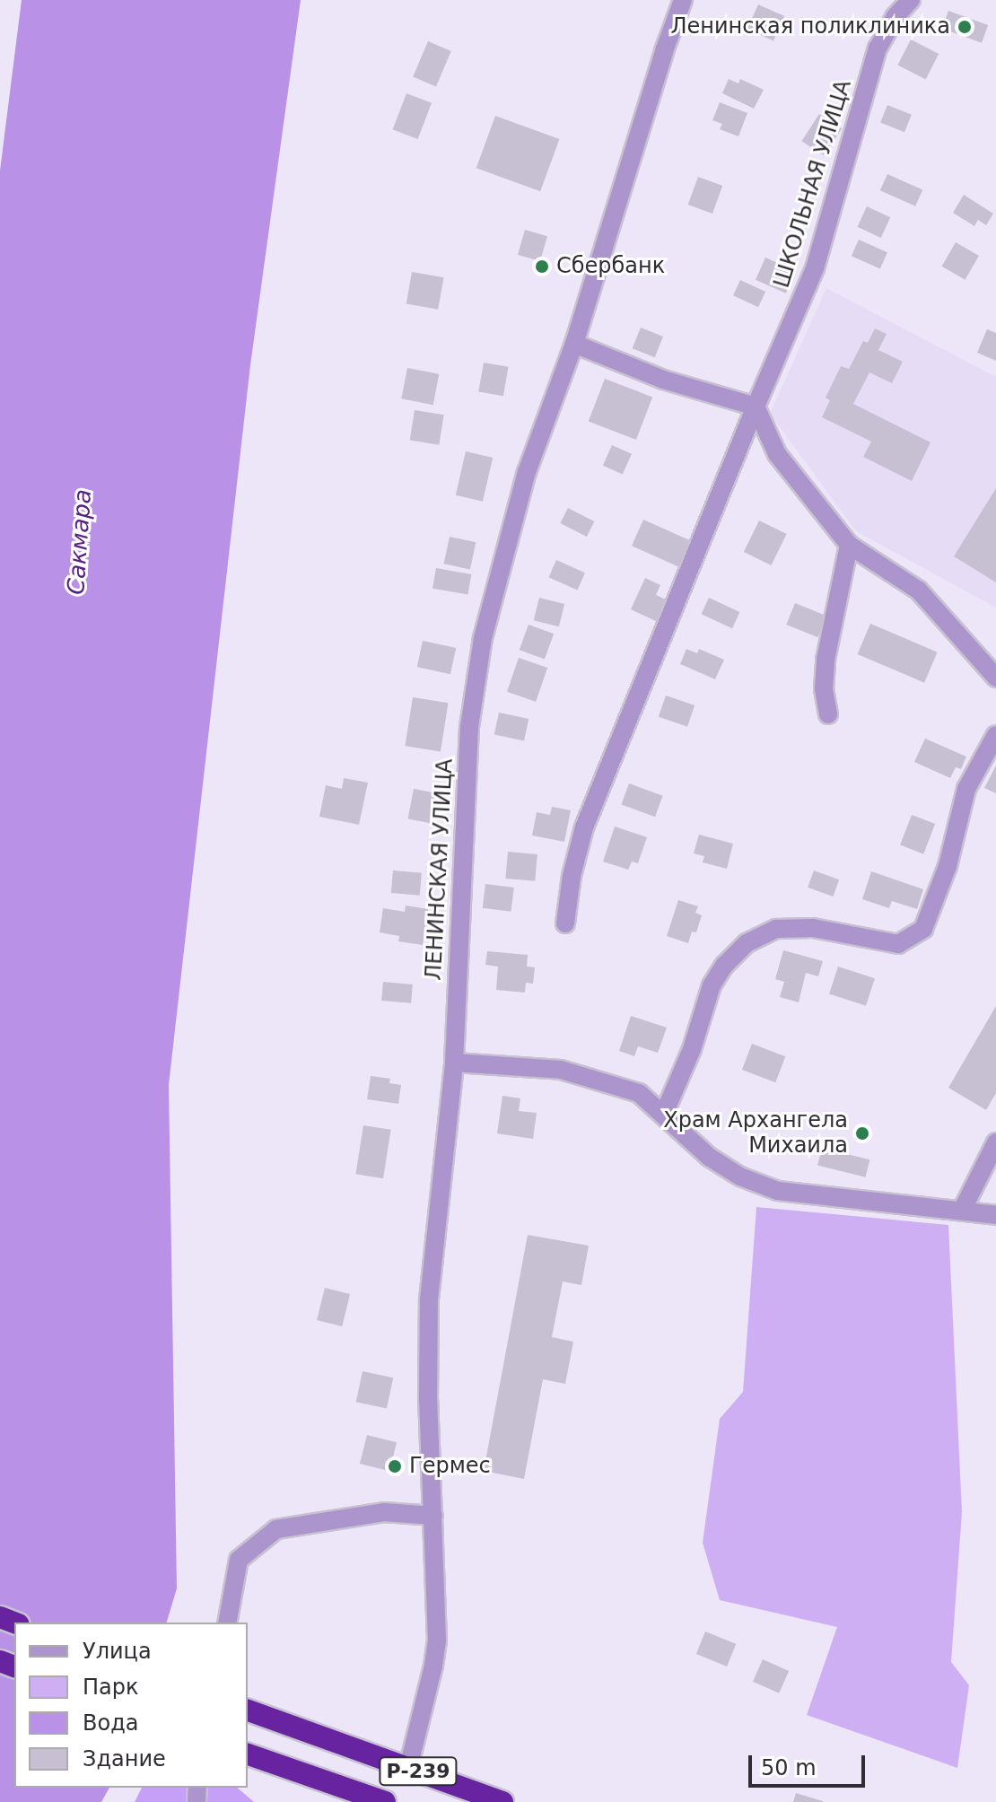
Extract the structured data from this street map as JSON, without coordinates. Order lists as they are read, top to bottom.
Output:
{
  "streets": {
    "highway": ["Р-239"],
    "street": ["ШКОЛЬНАЯ УЛИЦА", "ЛЕНИНСКАЯ УЛИЦА"]
  },
  "crossings": [
    ["ЛЕНИНСКАЯ УЛИЦА", "Р-239"]
  ],
  "water": ["Сакмара"],
  "places": [
    "Ленинская поликлиника",
    "Сбербанк",
    "Храм Архангела Михаила",
    "Гермес"
  ],
  "legend": [
    "Улица",
    "Парк",
    "Вода",
    "Здание"
  ],
  "scale_bar": "50 m"
}
